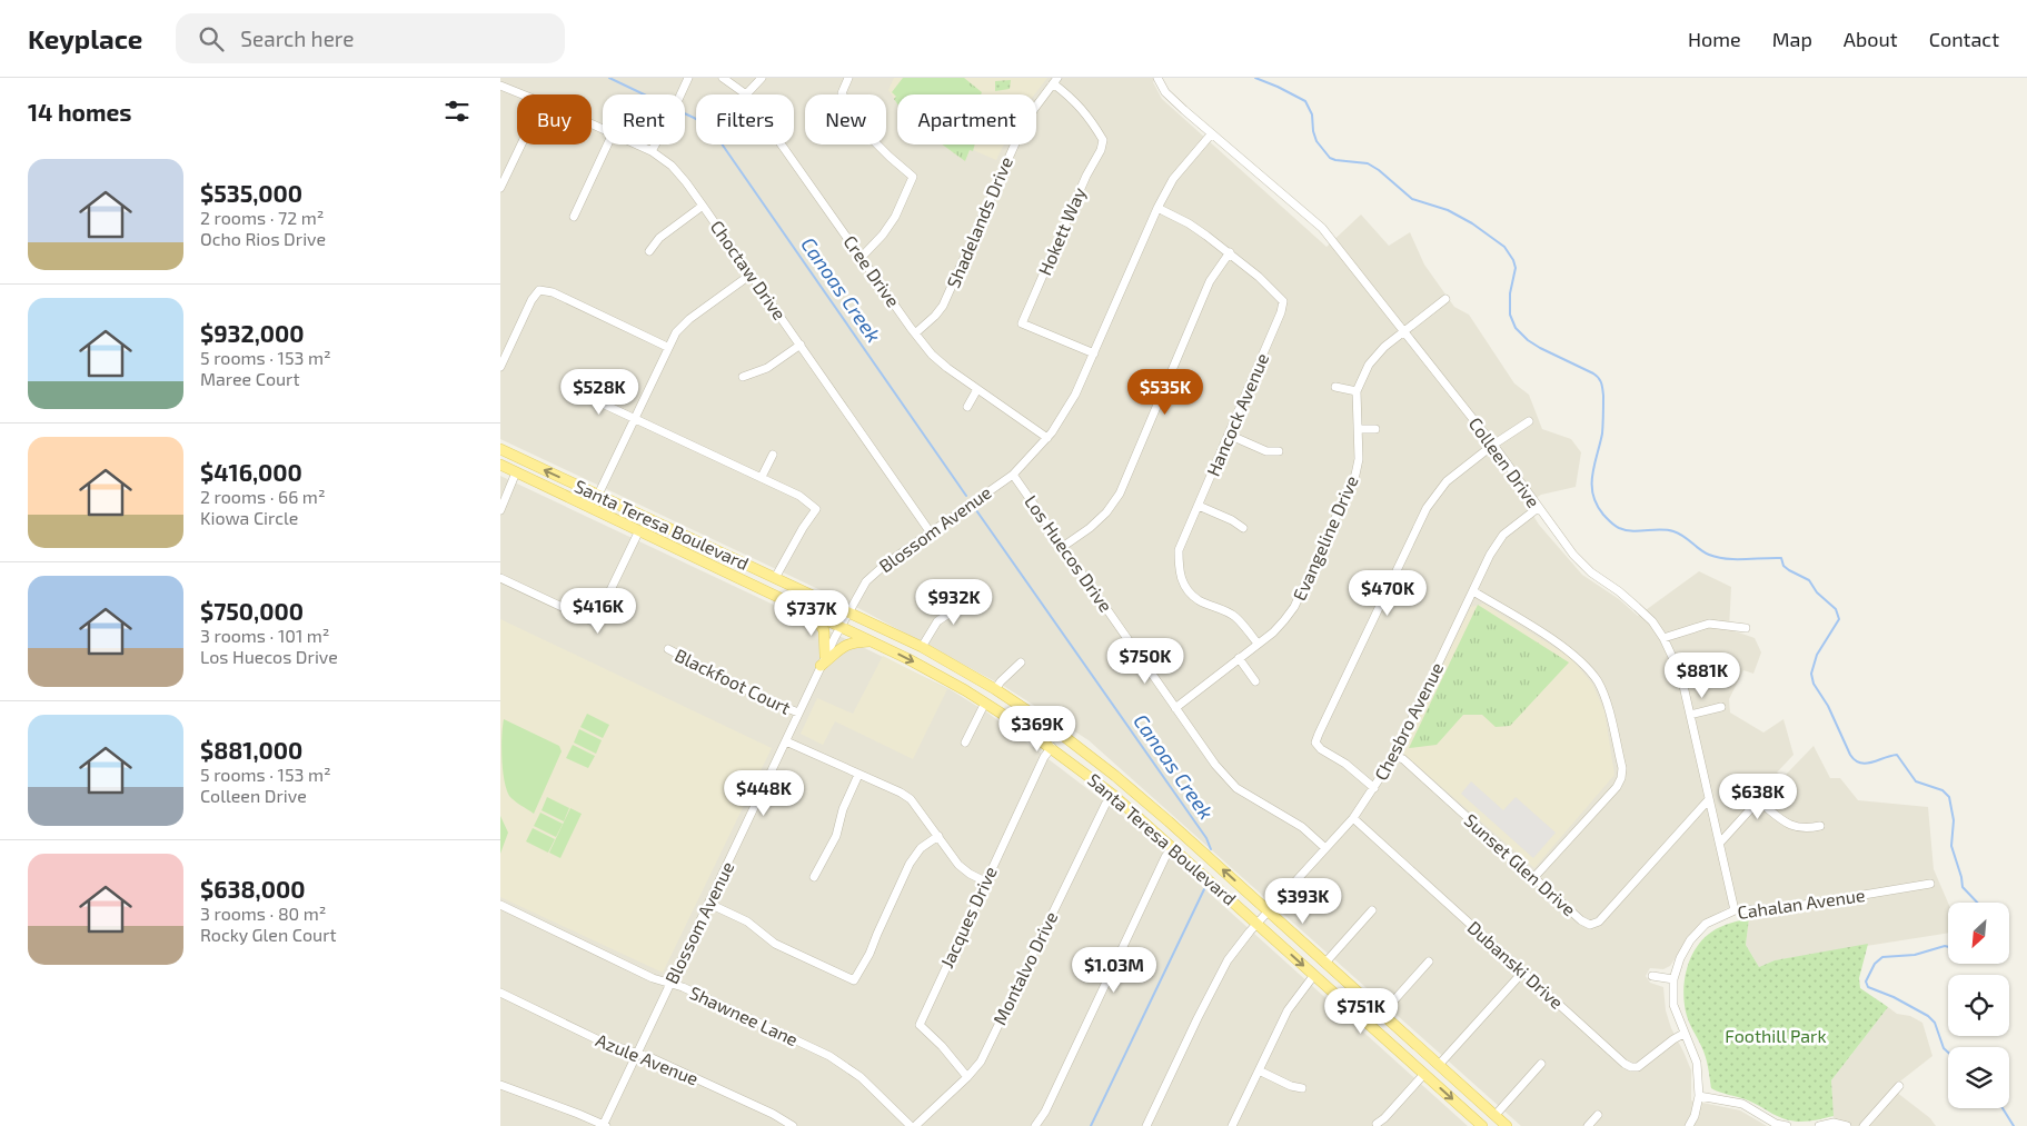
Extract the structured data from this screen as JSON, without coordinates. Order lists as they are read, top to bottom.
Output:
{
  "streets": {
    "main road": ["Santa Teresa Boulevard"],
    "street": [
      "Shadelands Drive",
      "Hokett Way",
      "Choctaw Drive",
      "Cree Drive",
      "Hancock Avenue",
      "Colleen Drive",
      "Blossom Avenue",
      "Evangeline Drive",
      "Los Huecos Drive",
      "Blackfoot Court",
      "Chesbro Avenue",
      "Sunset Glen Drive",
      "Cahalan Avenue",
      "Jacques Drive",
      "Dubanski Drive",
      "Montalvo Drive",
      "Shawnee Lane",
      "Azule Avenue"
    ]
  },
  "crossings": [
    ["Shadelands Drive", "Hokett Way"],
    ["Shadelands Drive", "Cree Drive"],
    ["Hokett Way", "Blossom Avenue"],
    ["Choctaw Drive", "Blossom Avenue"],
    ["Cree Drive", "Blossom Avenue"],
    ["Hancock Avenue", "Blossom Avenue"],
    ["Hancock Avenue", "Evangeline Drive"],
    ["Colleen Drive", "Blossom Avenue"],
    ["Colleen Drive", "Evangeline Drive"],
    ["Colleen Drive", "Chesbro Avenue"],
    ["Colleen Drive", "Sunset Glen Drive"],
    ["Colleen Drive", "Cahalan Avenue"],
    ["Santa Teresa Boulevard", "Blossom Avenue"],
    ["Santa Teresa Boulevard", "Chesbro Avenue"],
    ["Santa Teresa Boulevard", "Jacques Drive"],
    ["Santa Teresa Boulevard", "Montalvo Drive"],
    ["Blossom Avenue", "Los Huecos Drive"],
    ["Blossom Avenue", "Blackfoot Court"],
    ["Blossom Avenue", "Shawnee Lane"],
    ["Blossom Avenue", "Azule Avenue"],
    ["Evangeline Drive", "Los Huecos Drive"],
    ["Los Huecos Drive", "Chesbro Avenue"],
    ["Chesbro Avenue", "Sunset Glen Drive"],
    ["Chesbro Avenue", "Dubanski Drive"],
    ["Cahalan Avenue", "Dubanski Drive"],
    ["Jacques Drive", "Montalvo Drive"]
  ],
  "water": ["Canoas Creek"],
  "parks": ["Foothill Park"],
  "north": "bottom left",
  "page": {
    "header": "Keyplace",
    "search": "Search here",
    "nav": [
      "Home",
      "Map",
      "About",
      "Contact"
    ],
    "heading": "14 homes",
    "chip": [
      "Buy",
      "Rent",
      "Filters",
      "New",
      "Apartment"
    ],
    "list": [
      {
        "name": "$535,000",
        "note": "2 rooms · 72 m² · Ocho Rios Drive"
      },
      {
        "name": "$932,000",
        "note": "5 rooms · 153 m² · Maree Court"
      },
      {
        "name": "$416,000",
        "note": "2 rooms · 66 m² · Kiowa Circle"
      },
      {
        "name": "$750,000",
        "note": "3 rooms · 101 m² · Los Huecos Drive"
      },
      {
        "name": "$881,000",
        "note": "5 rooms · 153 m² · Colleen Drive"
      },
      {
        "name": "$638,000",
        "note": "3 rooms · 80 m² · Rocky Glen Court"
      }
    ],
    "price": [
      "$528K",
      "$535K",
      "$470K",
      "$932K",
      "$416K",
      "$737K",
      "$750K",
      "$881K",
      "$369K",
      "$448K",
      "$638K",
      "$393K",
      "$1.03M",
      "$751K"
    ]
  }
}
